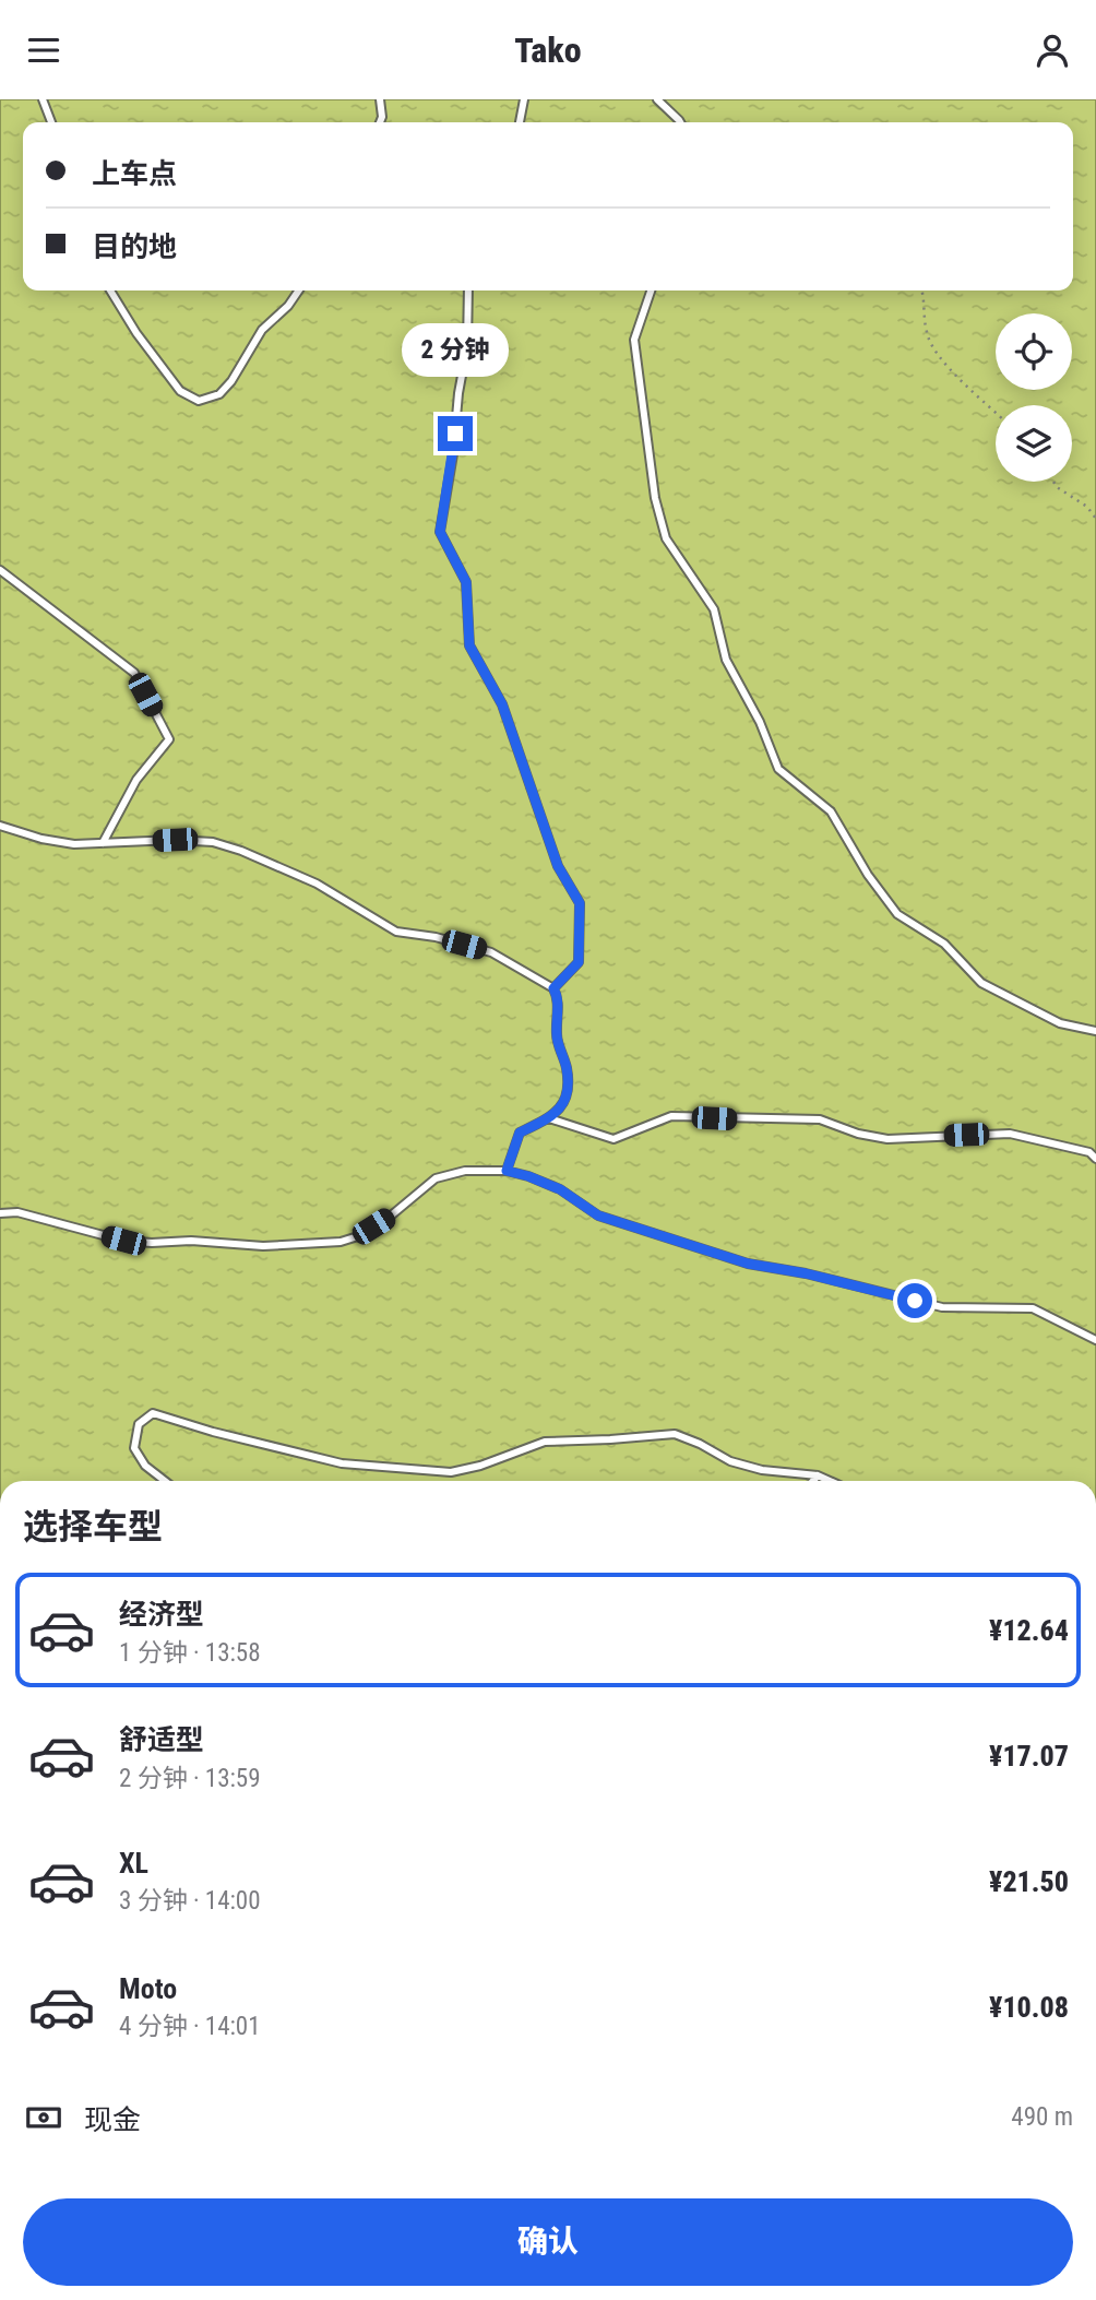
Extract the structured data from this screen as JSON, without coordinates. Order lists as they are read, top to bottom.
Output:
{
  "page": {
    "header": "Tako",
    "banner": ["上车点", "目的地"],
    "bubble": "2 分钟",
    "heading": "选择车型",
    "list": [
      {
        "name": "经济型",
        "note": "1 分钟 · 13:58",
        "value": "¥12.64"
      },
      {
        "name": "舒适型",
        "note": "2 分钟 · 13:59",
        "value": "¥17.07"
      },
      {
        "name": "XL",
        "note": "3 分钟 · 14:00",
        "value": "¥21.50"
      },
      {
        "name": "Moto",
        "note": "4 分钟 · 14:01",
        "value": "¥10.08"
      }
    ],
    "pay": ["现金", "490 m"],
    "buttons": "确认"
  }
}
